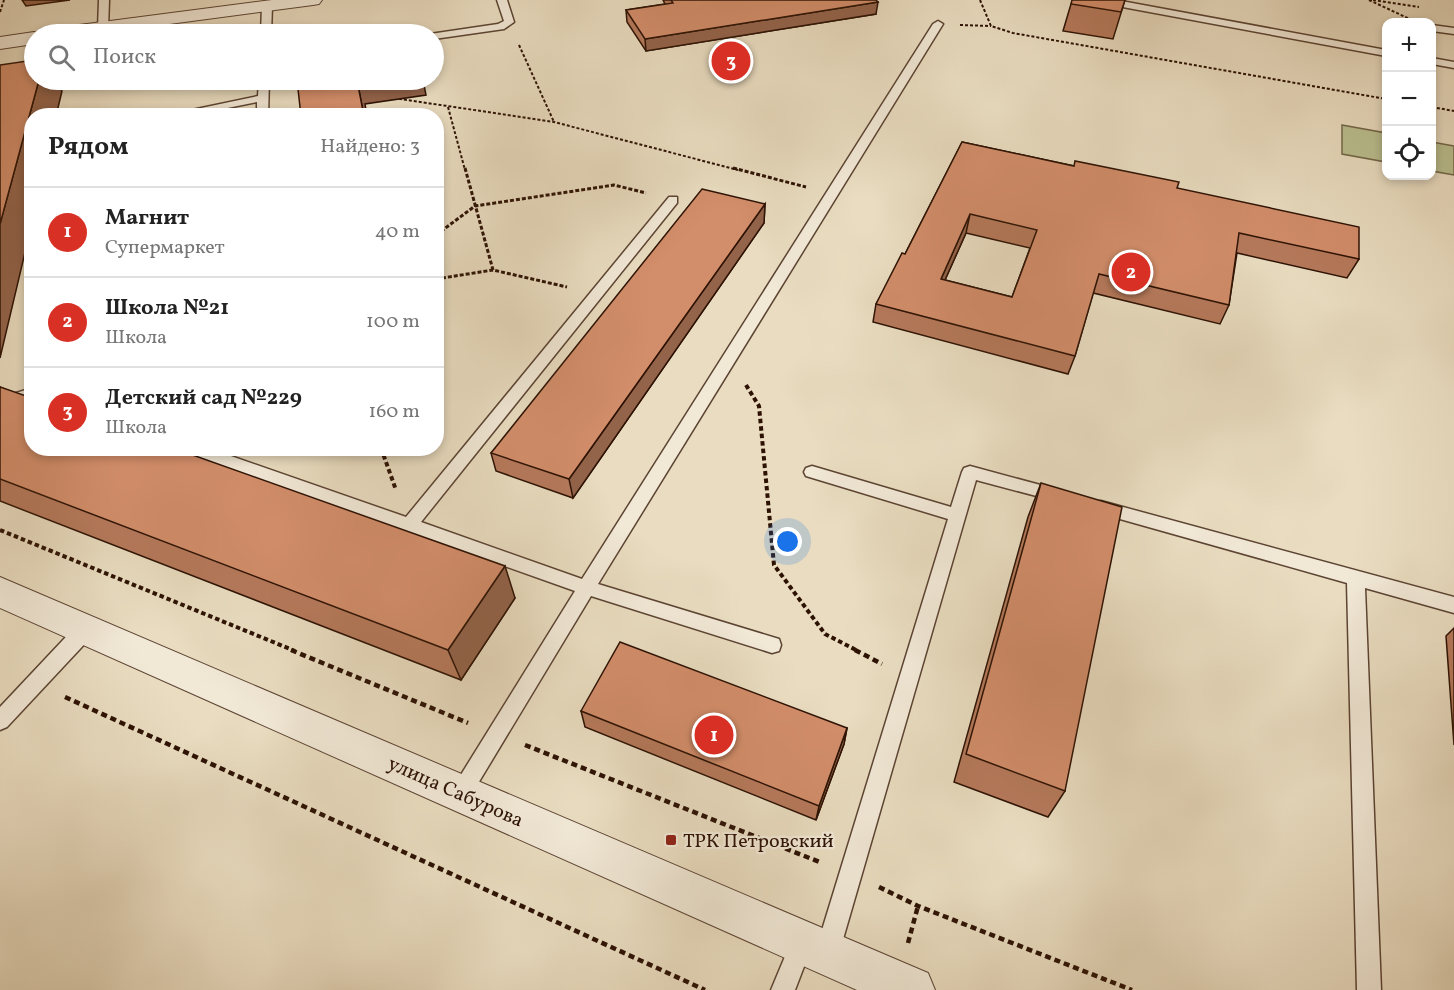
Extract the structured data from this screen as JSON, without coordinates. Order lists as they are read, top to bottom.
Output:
{
  "streets": {
    "street": ["улица Сабурова"]
  },
  "places": {
    "transit": ["ТРК Петровский"]
  },
  "page": {
    "map_buttons": ["+", "−"],
    "search": "Поиск",
    "pins": ["3", "2", "1"],
    "heading": ["Рядом", "Найдено: 3"],
    "list": [
      {
        "mark": "1",
        "name": "Магнит",
        "note": "Супермаркет",
        "value": "40 m"
      },
      {
        "mark": "2",
        "name": "Школа №21",
        "note": "Школа",
        "value": "100 m"
      },
      {
        "mark": "3",
        "name": "Детский сад №229",
        "note": "Школа",
        "value": "160 m"
      }
    ]
  }
}
